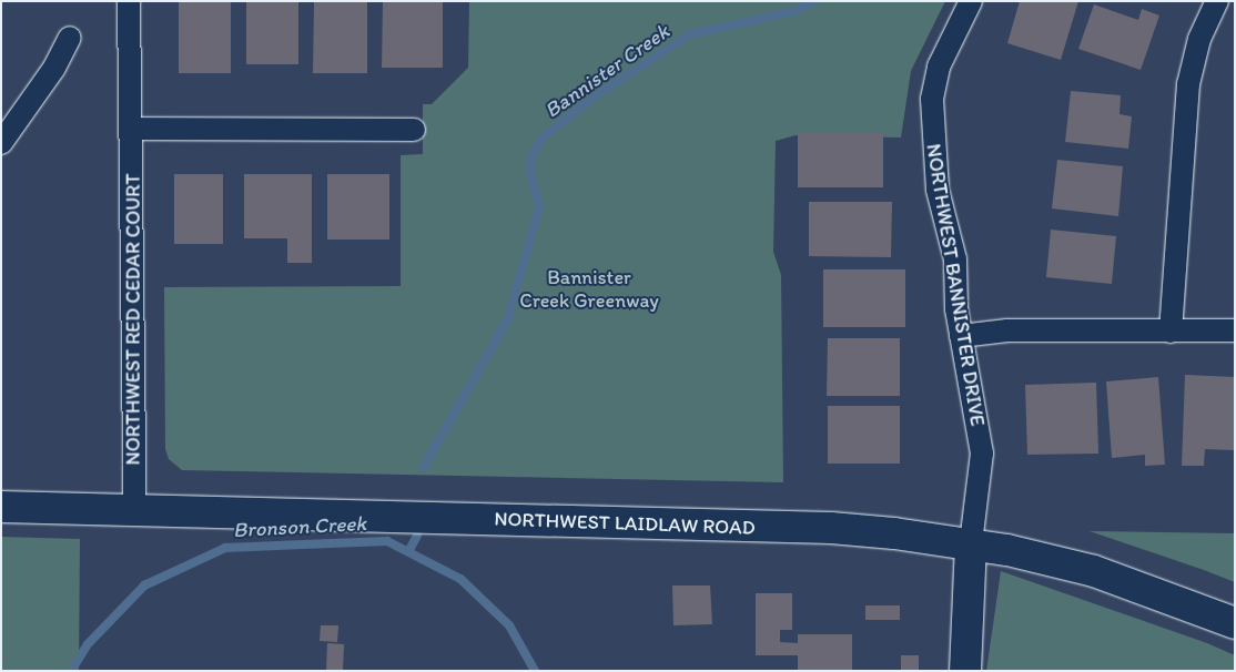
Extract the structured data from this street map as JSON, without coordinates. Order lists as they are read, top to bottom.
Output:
{
  "streets": {
    "main road": ["NORTHWEST LAIDLAW ROAD"],
    "street": ["NORTHWEST BANNISTER DRIVE", "NORTHWEST RED CEDAR COURT"]
  },
  "crossings": [
    ["NORTHWEST BANNISTER DRIVE", "NORTHWEST LAIDLAW ROAD"],
    ["NORTHWEST RED CEDAR COURT", "NORTHWEST LAIDLAW ROAD"]
  ],
  "water": ["Bannister Creek", "Bronson Creek"],
  "parks": ["Bannister Creek Greenway"]
}
